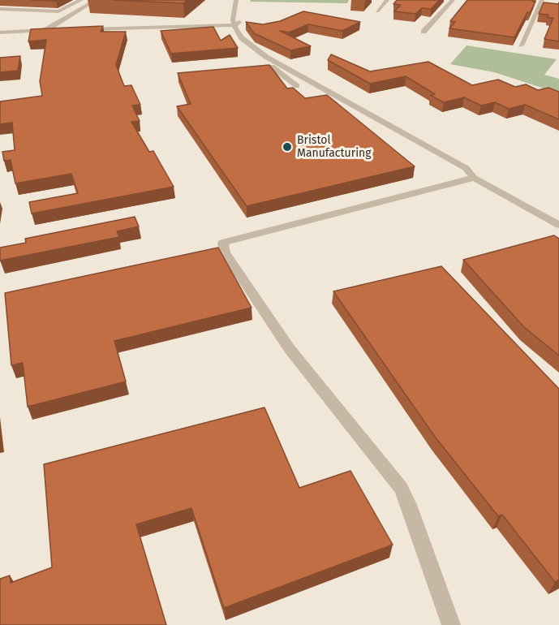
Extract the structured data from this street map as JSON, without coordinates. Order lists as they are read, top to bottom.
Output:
{
  "places": ["Bristol Manufacturing"]
}
